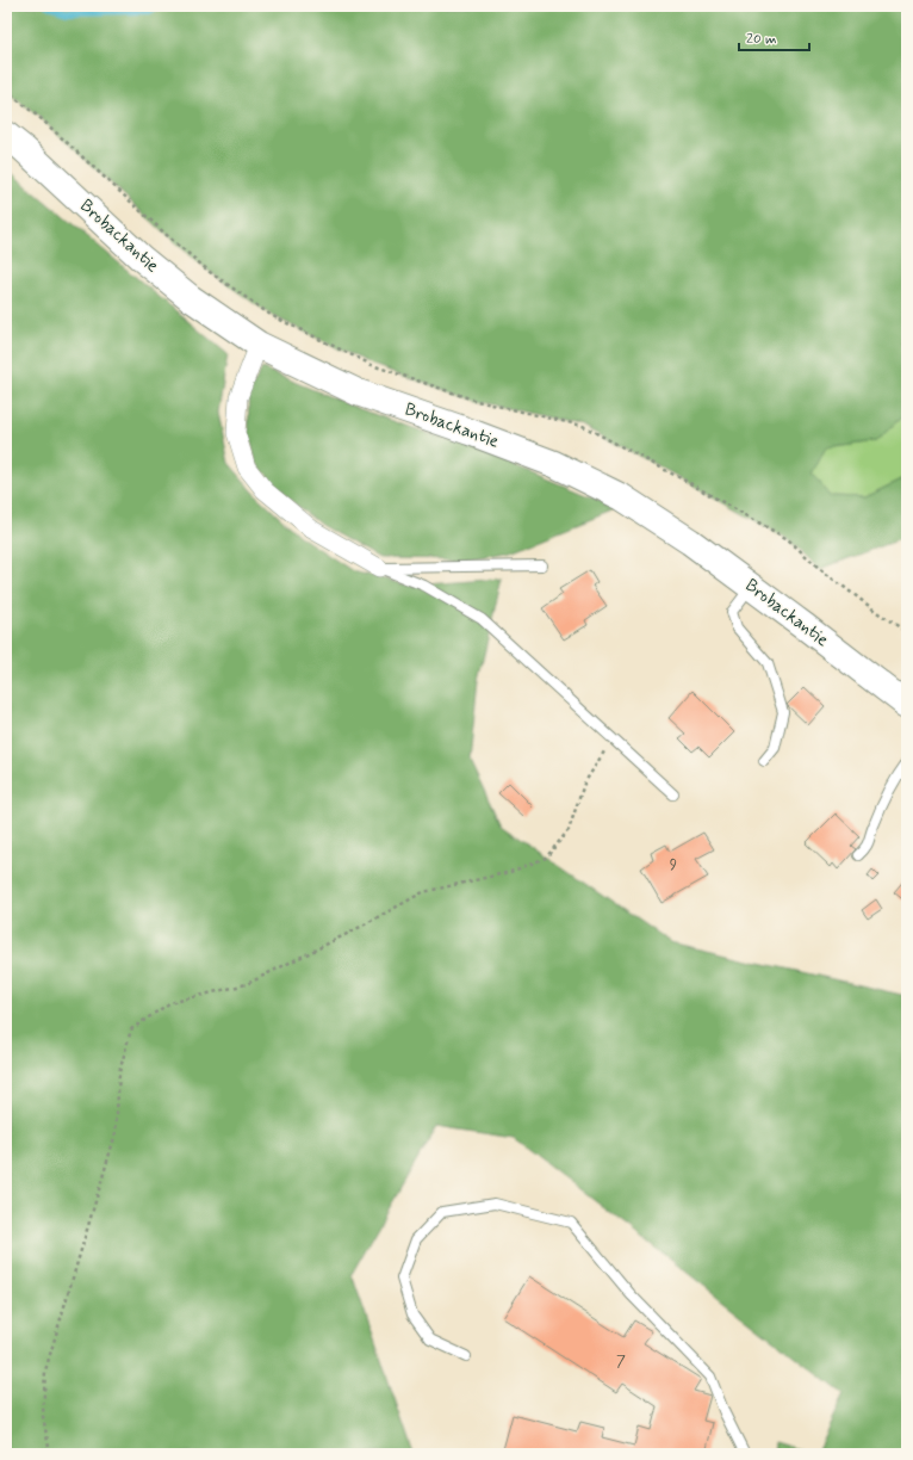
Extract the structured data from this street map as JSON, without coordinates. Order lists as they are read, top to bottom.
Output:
{
  "streets": {
    "street": ["Brobackantie"]
  },
  "house_numbers": ["9", "7"],
  "scale_bar": "20 m"
}
